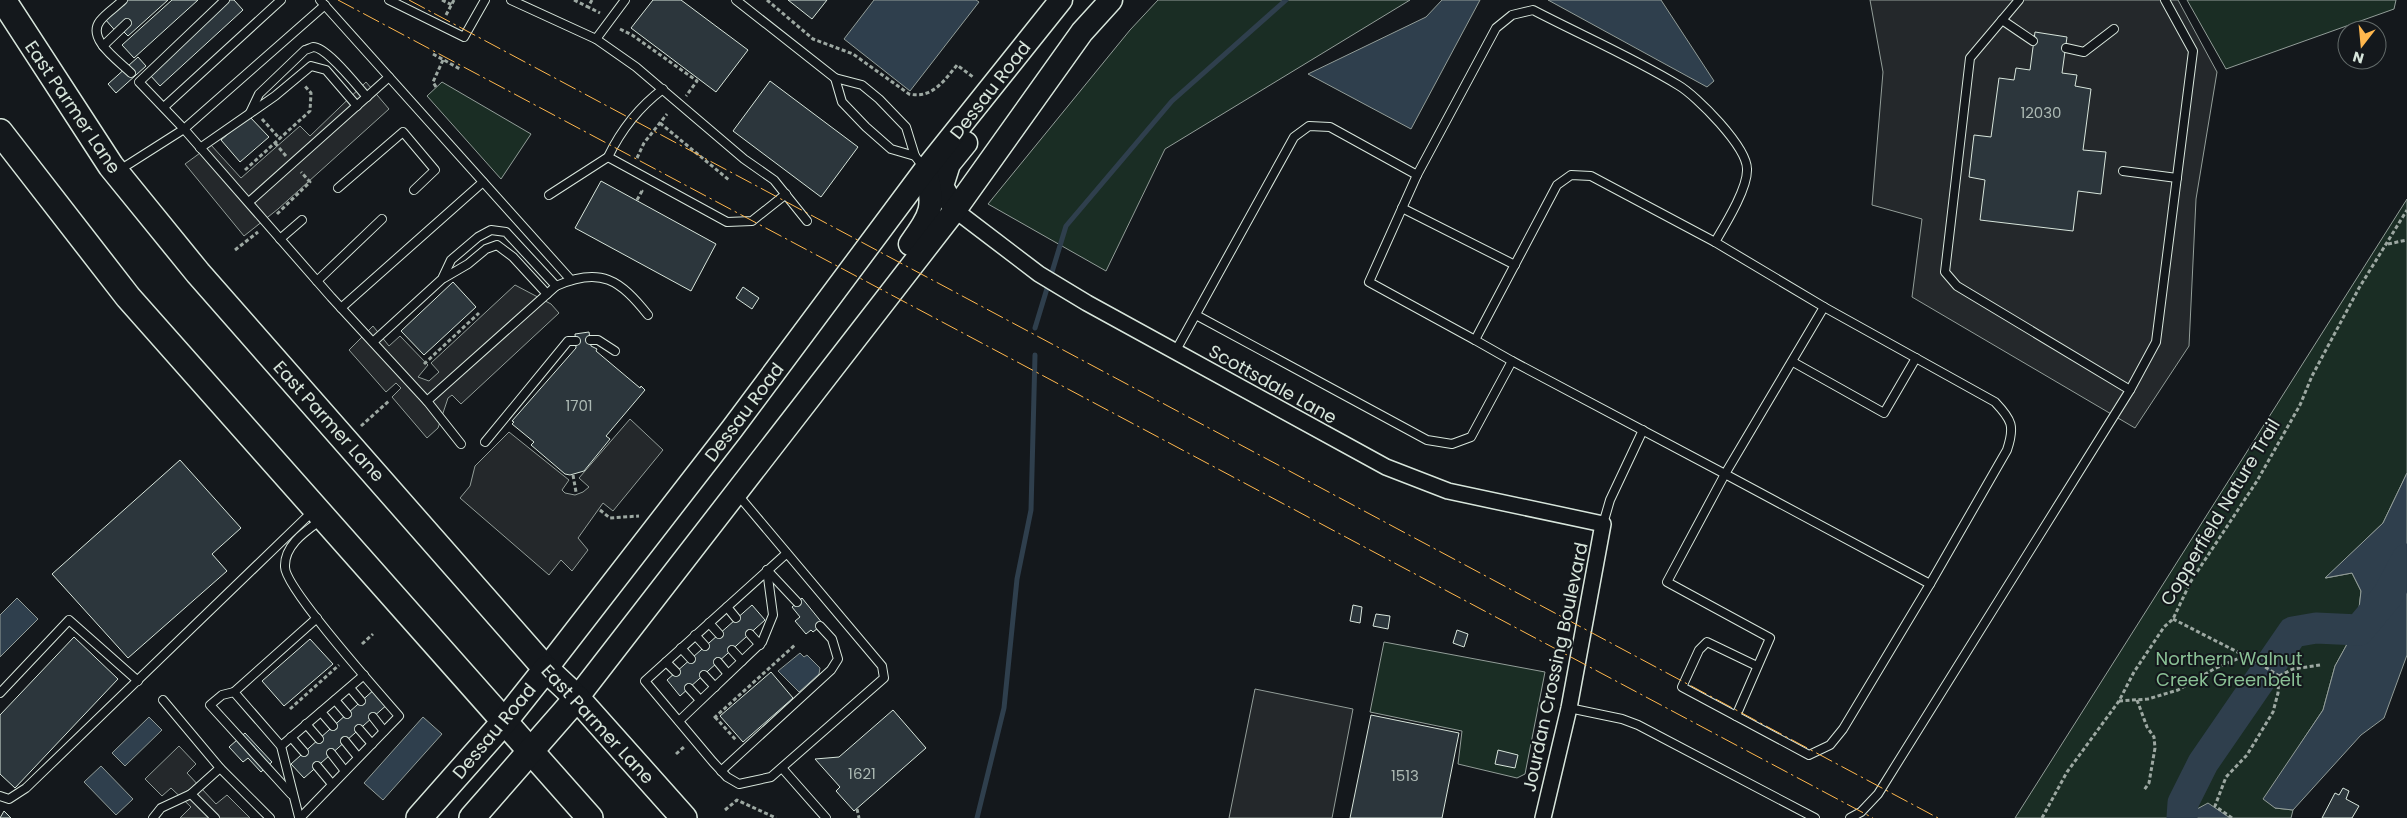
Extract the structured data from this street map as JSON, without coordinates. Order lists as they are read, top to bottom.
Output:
{
  "streets": {
    "main road": ["Dessau Road", "East Parmer Lane"],
    "street": ["Scottsdale Lane", "Jourdan Crossing Boulevard"],
    "path": ["Copperfield Nature Trail"]
  },
  "crossings": [
    ["Dessau Road", "East Parmer Lane"],
    ["Scottsdale Lane", "Jourdan Crossing Boulevard"]
  ],
  "parks": ["Northern Walnut Creek Greenbelt"],
  "house_numbers": [
    "12030",
    "1701",
    "1621",
    "1513"
  ],
  "north": "bottom"
}
